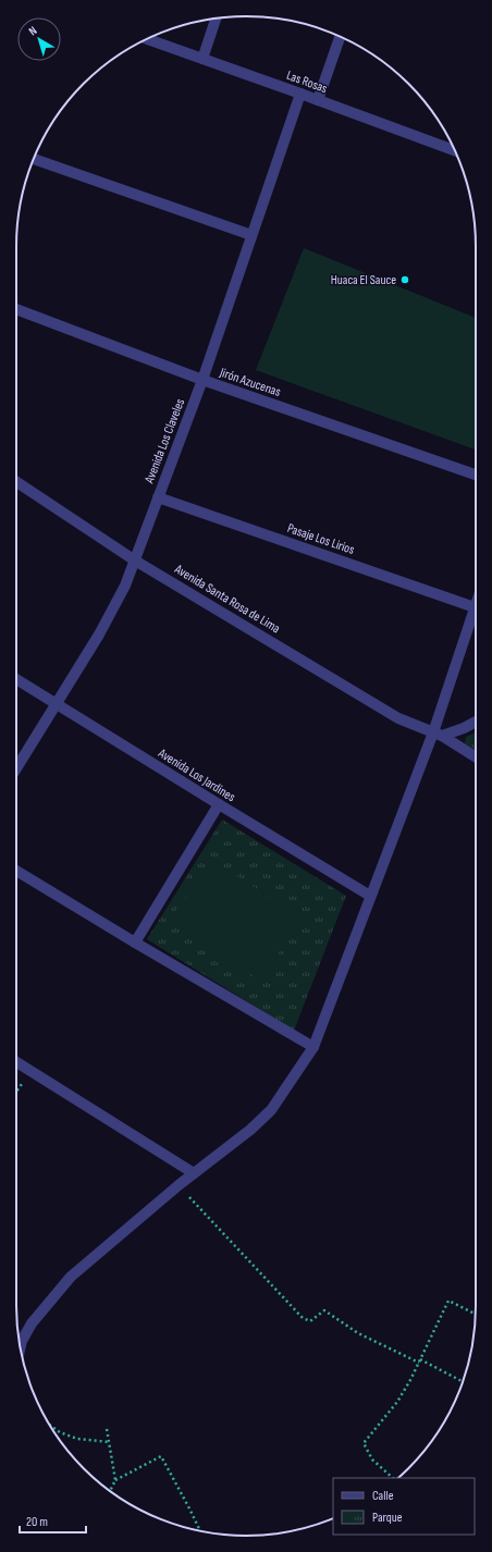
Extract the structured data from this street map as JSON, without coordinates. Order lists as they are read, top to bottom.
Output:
{
  "streets": {
    "street": [
      "Las Rosas",
      "Jirón Azucenas",
      "Avenida Los Claveles",
      "Pasaje Los Lirios",
      "Avenida Santa Rosa de Lima",
      "Avenida Los Jardines"
    ]
  },
  "crossings": [
    ["Las Rosas", "Avenida Los Claveles"],
    ["Jirón Azucenas", "Avenida Los Claveles"],
    ["Avenida Los Claveles", "Pasaje Los Lirios"],
    ["Avenida Los Claveles", "Avenida Santa Rosa de Lima"],
    ["Avenida Los Claveles", "Avenida Los Jardines"]
  ],
  "places": ["Huaca El Sauce"],
  "legend": ["Calle", "Parque"],
  "scale_bar": "20 m",
  "north": "top left"
}
